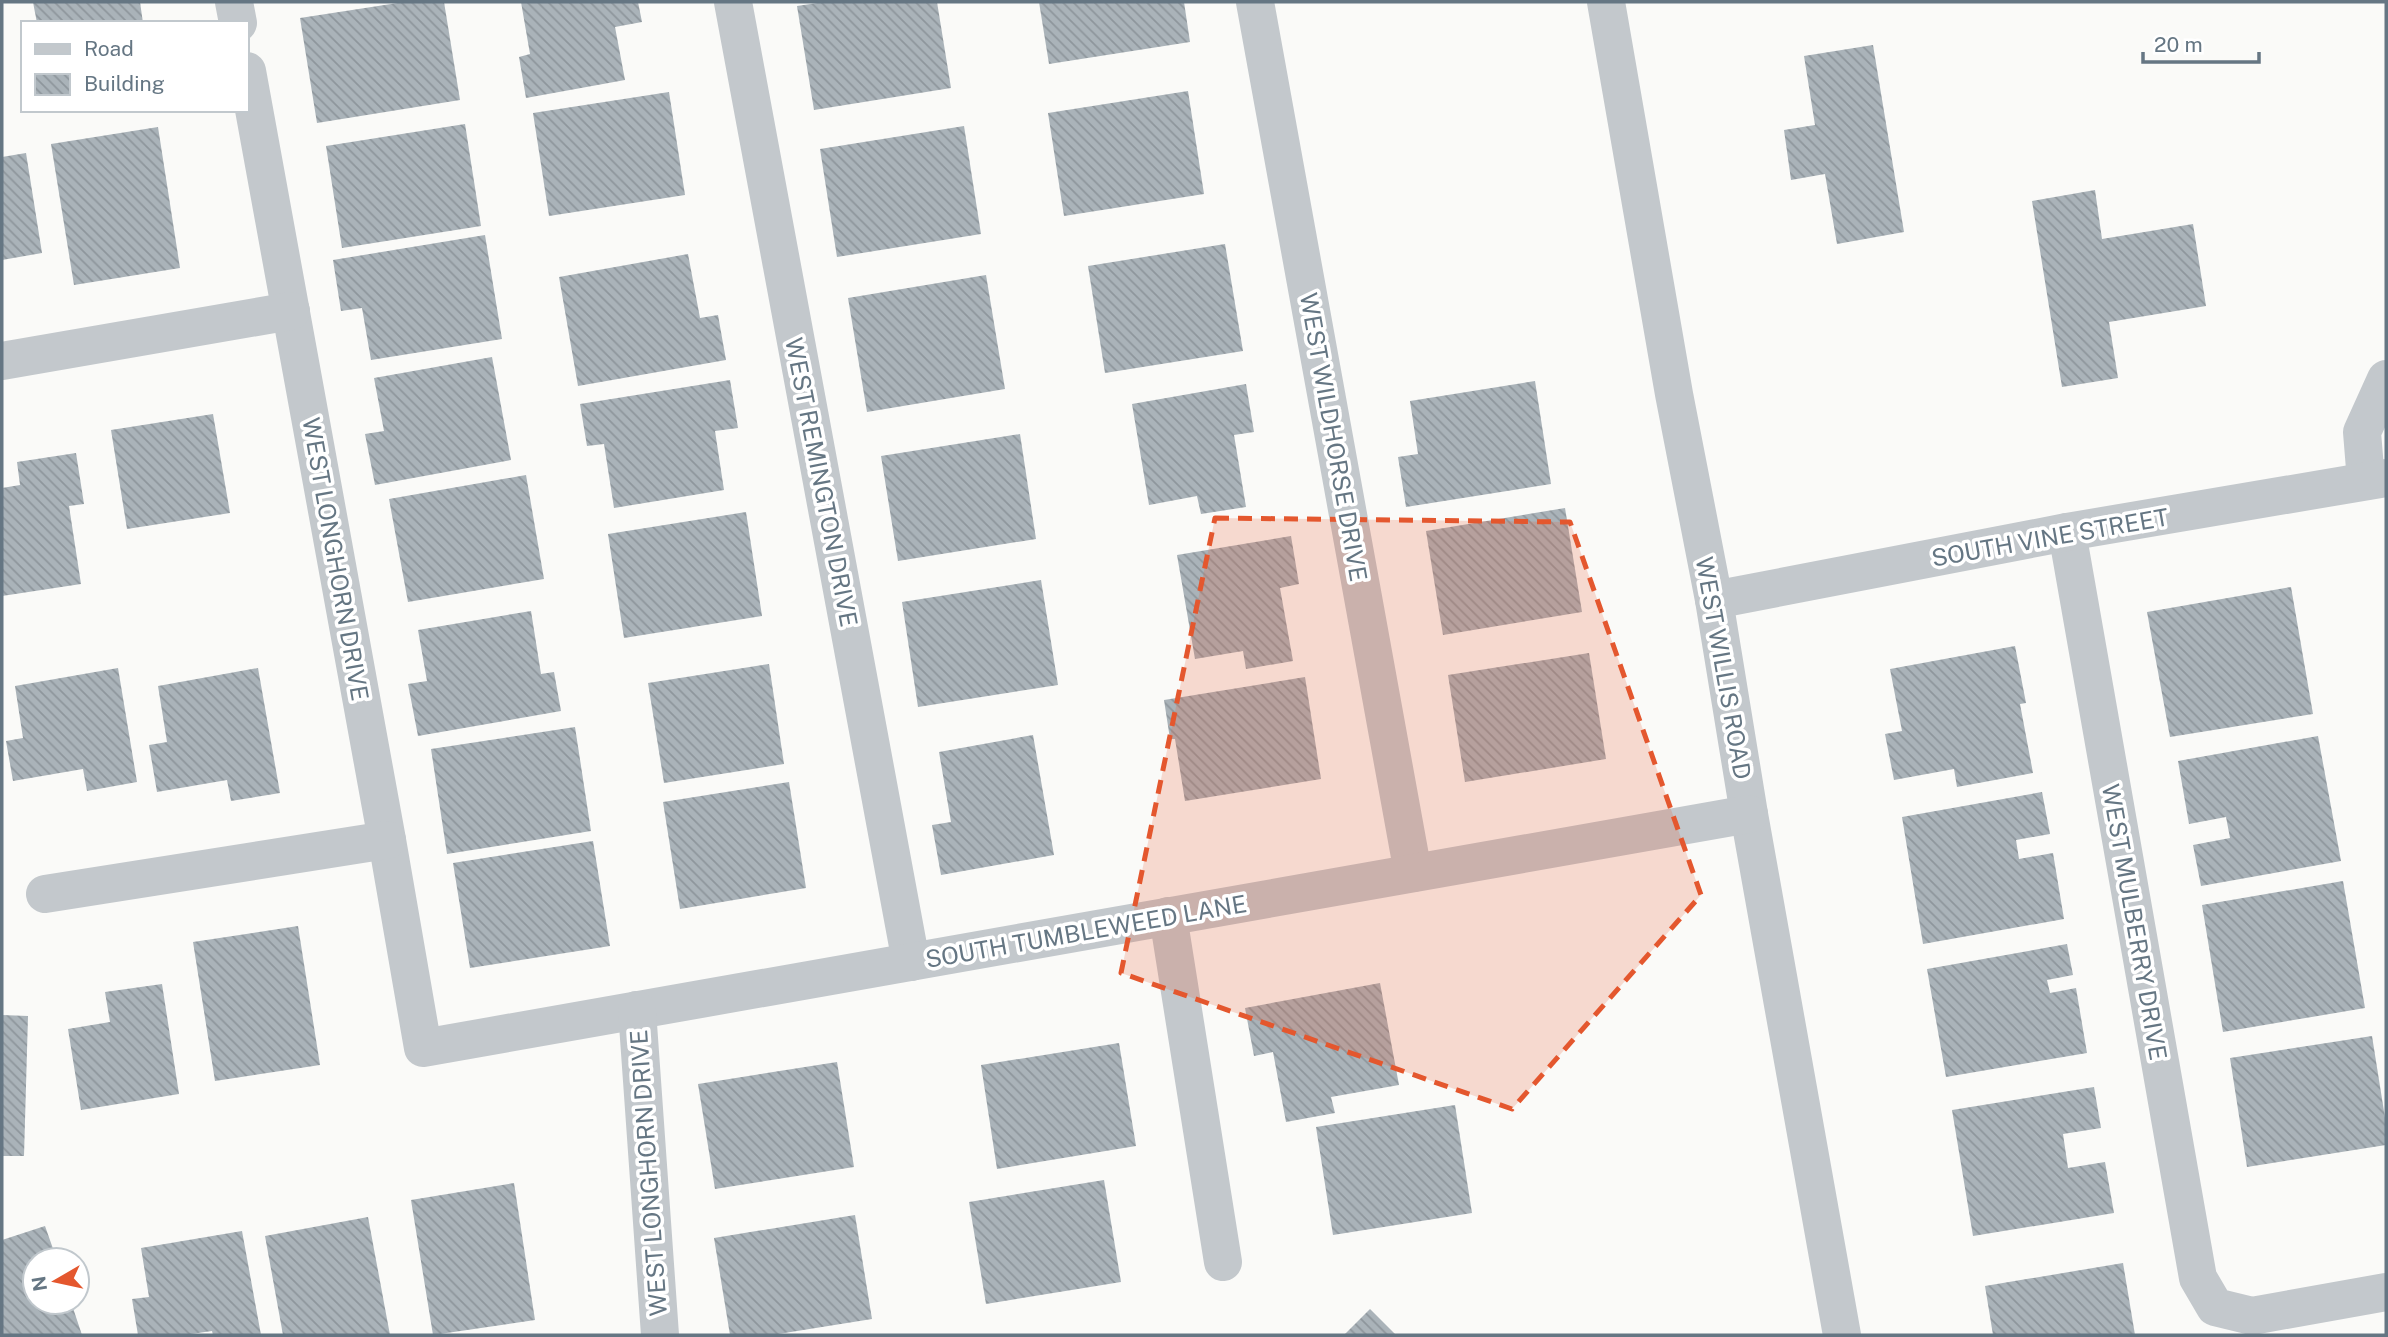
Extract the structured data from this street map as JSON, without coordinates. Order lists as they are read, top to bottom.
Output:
{
  "streets": {
    "street": [
      "WEST WILDHORSE DRIVE",
      "WEST REMINGTON DRIVE",
      "SOUTH VINE STREET",
      "WEST LONGHORN DRIVE",
      "WEST WILLIS ROAD",
      "WEST MULBERRY DRIVE",
      "SOUTH TUMBLEWEED LANE"
    ]
  },
  "crossings": [
    ["WEST WILDHORSE DRIVE", "SOUTH TUMBLEWEED LANE"],
    ["WEST REMINGTON DRIVE", "SOUTH TUMBLEWEED LANE"],
    ["SOUTH VINE STREET", "WEST WILLIS ROAD"],
    ["SOUTH VINE STREET", "WEST MULBERRY DRIVE"],
    ["WEST LONGHORN DRIVE", "SOUTH TUMBLEWEED LANE"],
    ["WEST WILLIS ROAD", "SOUTH TUMBLEWEED LANE"]
  ],
  "legend": ["Road", "Building"],
  "scale_bar": "20 m",
  "north": "left"
}
